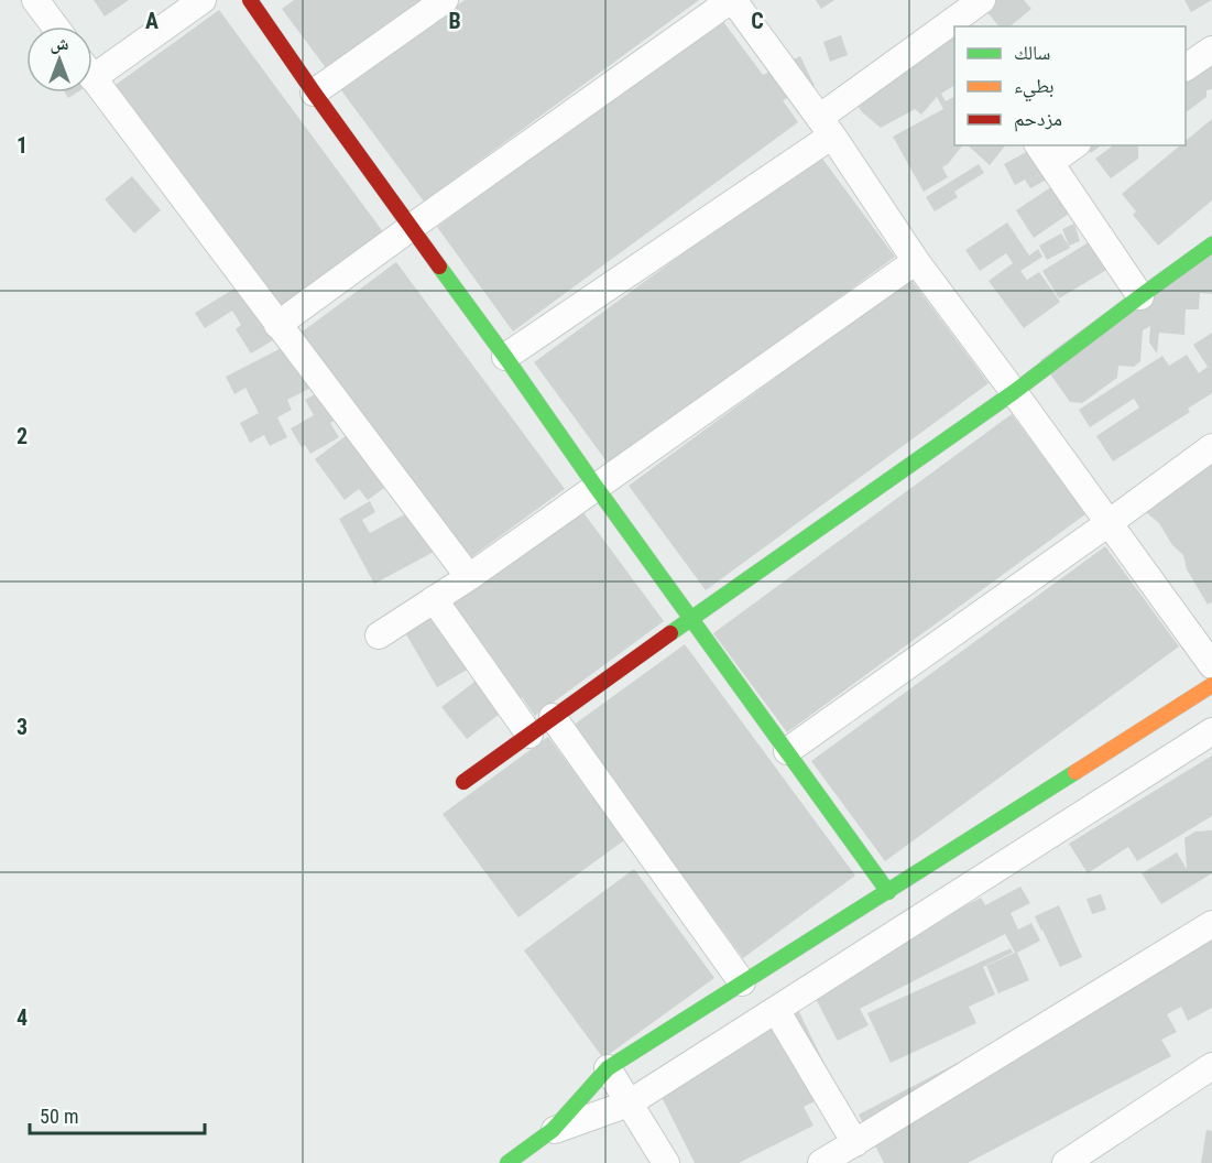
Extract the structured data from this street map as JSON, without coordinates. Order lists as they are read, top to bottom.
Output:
{
  "legend": ["سالك", "بطيء", "مزدحم"],
  "scale_bar": "50 m",
  "north": "top",
  "grid": {
    "columns": ["A", "B", "C"],
    "rows": [
      "1",
      "2",
      "3",
      "4"
    ]
  }
}
